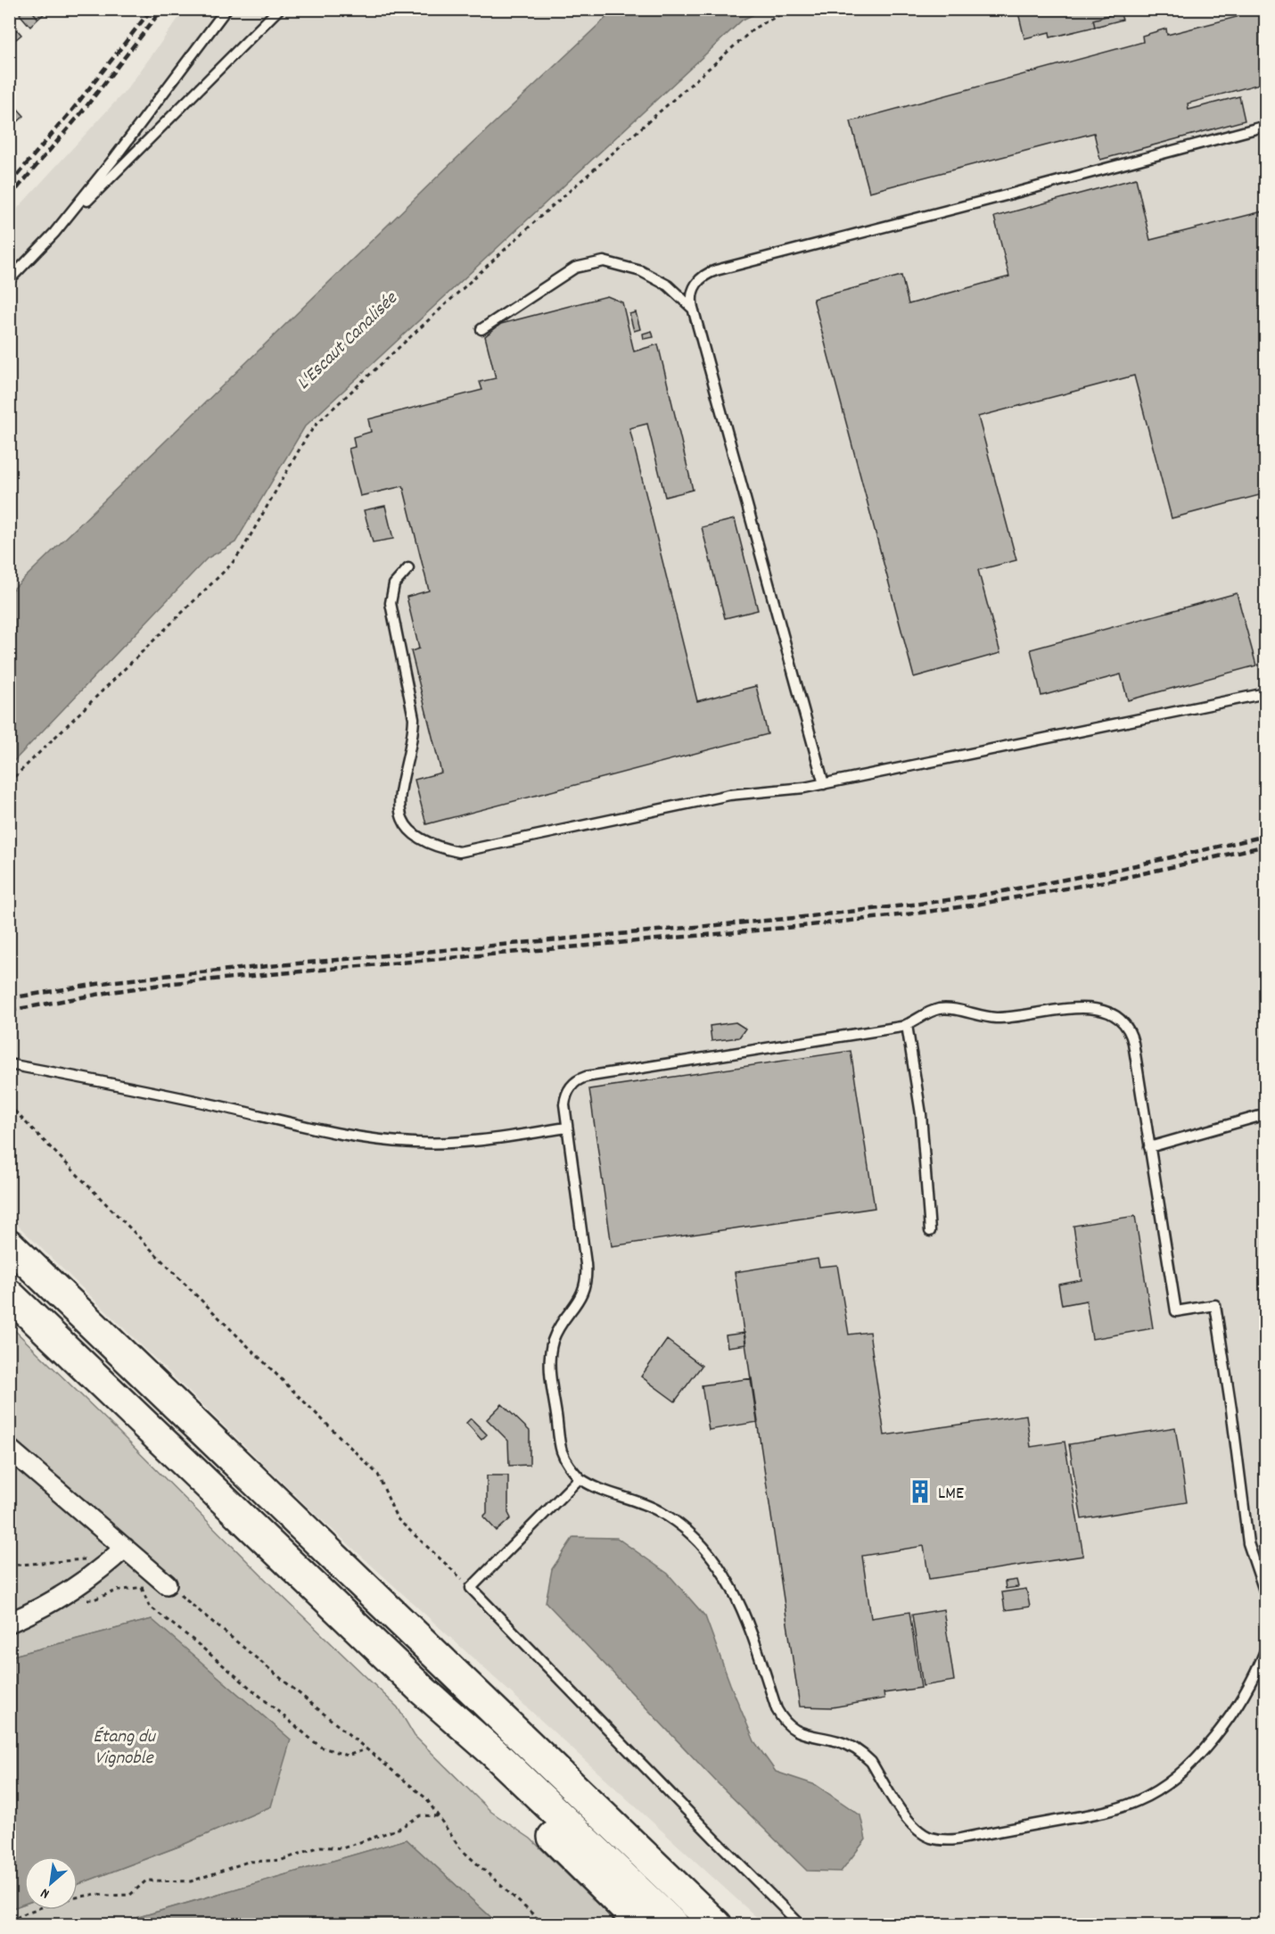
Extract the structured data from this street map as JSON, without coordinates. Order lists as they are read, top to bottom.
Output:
{
  "water": ["L'Escaut Canalisée", "Étang du Vignoble"],
  "places": {
    "building": ["LME"]
  },
  "north": "bottom left"
}
